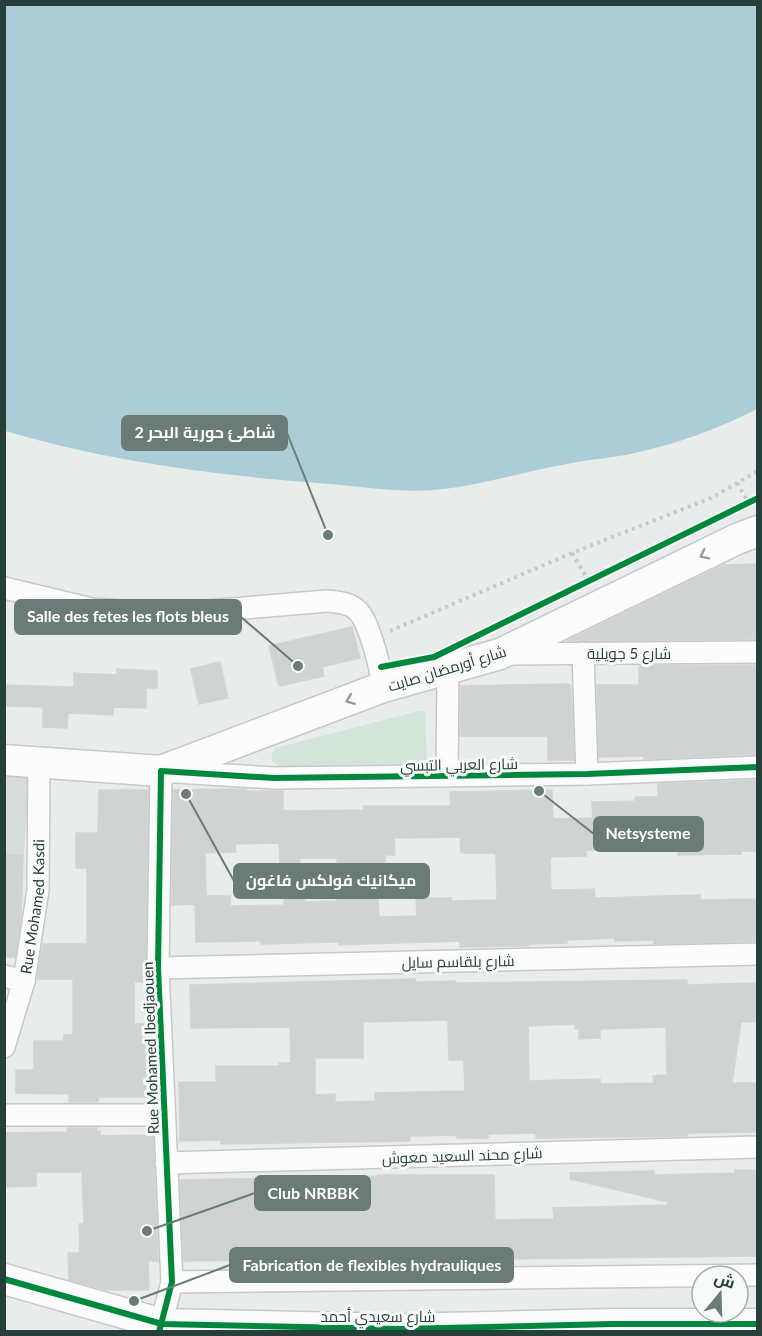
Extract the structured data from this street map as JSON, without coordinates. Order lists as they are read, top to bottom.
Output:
{
  "streets": {
    "main road": ["شارع أورمضان صايت", "شارع سعيدي أحمد"],
    "street": [
      "شارع 5 جويلية",
      "شارع العربي التبسي",
      "Rue Mohamed Kasdi",
      "شارع بلقاسم سايل",
      "Rue Mohamed Ibedjaouen",
      "شارع محند السعيد معوش"
    ]
  },
  "crossings": [
    ["شارع 5 جويلية", "شارع أورمضان صايت"],
    ["شارع أورمضان صايت", "شارع العربي التبسي"],
    ["شارع أورمضان صايت", "Rue Mohamed Ibedjaouen"],
    ["شارع العربي التبسي", "Rue Mohamed Ibedjaouen"],
    ["شارع بلقاسم سايل", "Rue Mohamed Ibedjaouen"],
    ["Rue Mohamed Ibedjaouen", "شارع محند السعيد معوش"],
    ["Rue Mohamed Ibedjaouen", "شارع سعيدي أحمد"]
  ],
  "one_way": ["شارع أورمضان صايت"],
  "places": [
    "شاطئ حورية البحر 2",
    "Salle des fetes les flots bleus",
    "Netsysteme",
    "ميكانيك فولكس فاغون",
    "Club NRBBK",
    "Fabrication de flexibles hydrauliques"
  ],
  "north": "top"
}
